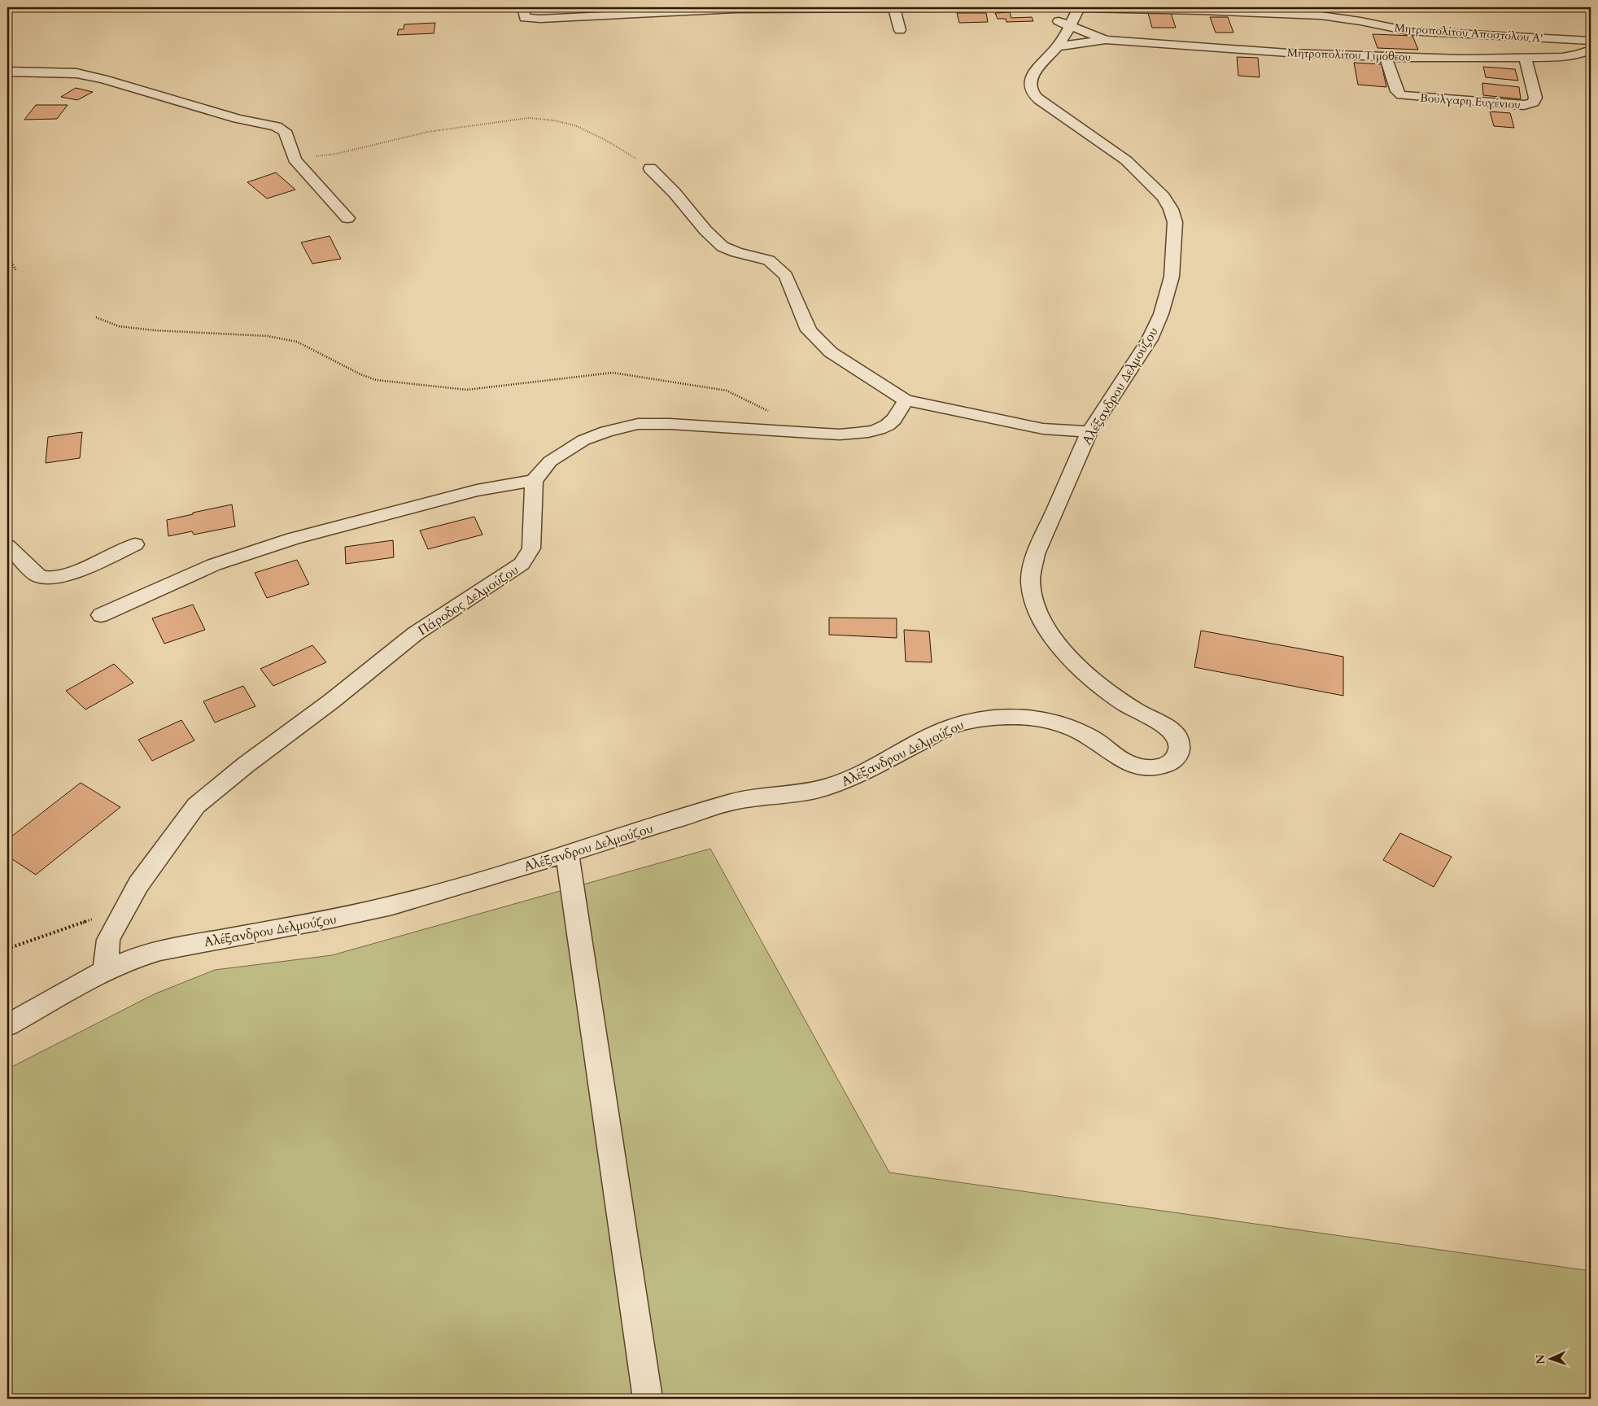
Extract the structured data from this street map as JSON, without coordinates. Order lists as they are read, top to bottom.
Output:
{
  "streets": {
    "street": [
      "Μητροπολίτου Αποστόλου Α'",
      "Μητροπολίτου Τιμόθεου",
      "Βούλγαρη Ευγένιου",
      "Αλέξανδρου Δελμούζου",
      "Πάροδος Δελμούζου"
    ]
  },
  "crossings": [
    ["Μητροπολίτου Αποστόλου Α'", "Αλέξανδρου Δελμούζου"],
    ["Μητροπολίτου Τιμόθεου", "Βούλγαρη Ευγένιου"],
    ["Αλέξανδρου Δελμούζου", "Πάροδος Δελμούζου"]
  ],
  "north": "left"
}
